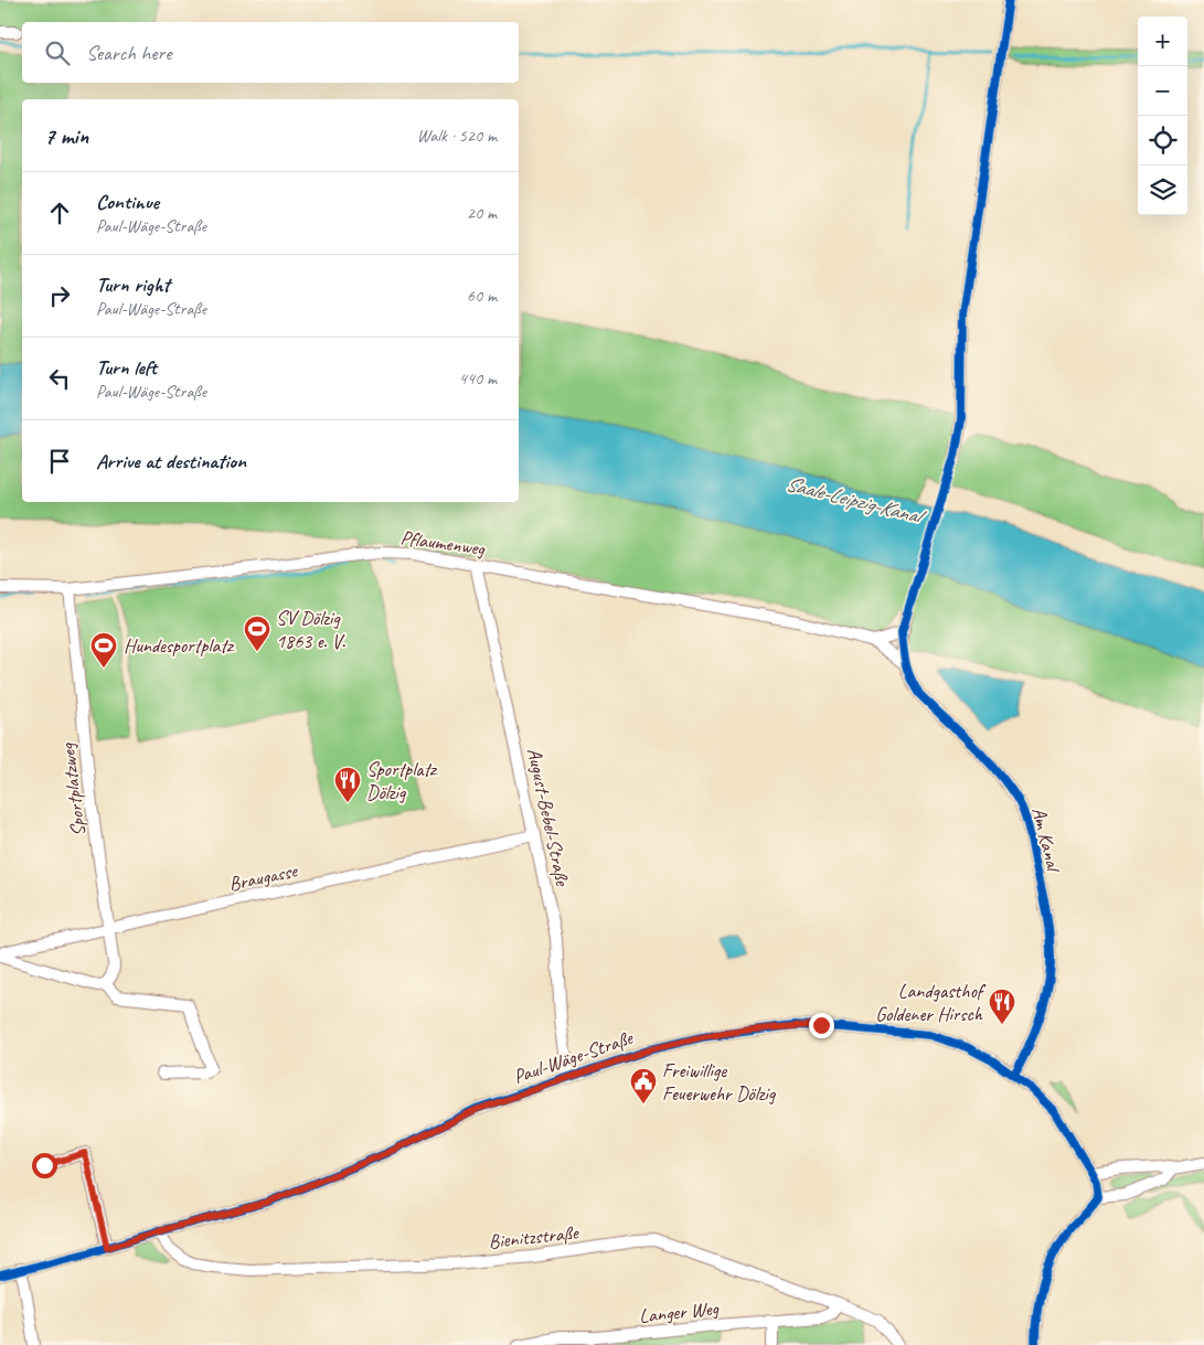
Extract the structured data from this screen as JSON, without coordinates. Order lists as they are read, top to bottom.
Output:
{
  "streets": {
    "street": [
      "Pflaumenweg",
      "Sportplatzweg",
      "August-Bebel-Straße",
      "Am Kanal",
      "Braugasse",
      "Paul-Wäge-Straße",
      "Bienitzstraße",
      "Langer Weg"
    ]
  },
  "crossings": [
    ["Pflaumenweg", "Sportplatzweg"],
    ["Pflaumenweg", "August-Bebel-Straße"],
    ["Pflaumenweg", "Am Kanal"],
    ["Sportplatzweg", "Braugasse"],
    ["August-Bebel-Straße", "Braugasse"],
    ["August-Bebel-Straße", "Paul-Wäge-Straße"],
    ["Am Kanal", "Paul-Wäge-Straße"],
    ["Paul-Wäge-Straße", "Bienitzstraße"],
    ["Bienitzstraße", "Langer Weg"]
  ],
  "water": ["Saale-Leipzig-Kanal"],
  "places": {
    "sports": ["SV Dölzig 1863 e. V.", "Hundesportplatz"],
    "restaurant": ["Sportplatz Dölzig", "Landgasthof Goldener Hirsch"],
    "public building": ["Freiwillige Feuerwehr Dölzig"]
  },
  "page": {
    "map_buttons": ["+", "−"],
    "search": "Search here",
    "heading": ["7 min", "Walk · 520 m"],
    "list": [
      ["Continue", "Paul-Wäge-Straße", "20 m"],
      ["Turn right", "Paul-Wäge-Straße", "60 m"],
      ["Turn left", "Paul-Wäge-Straße", "440 m"],
      "Arrive at destination"
    ]
  }
}
